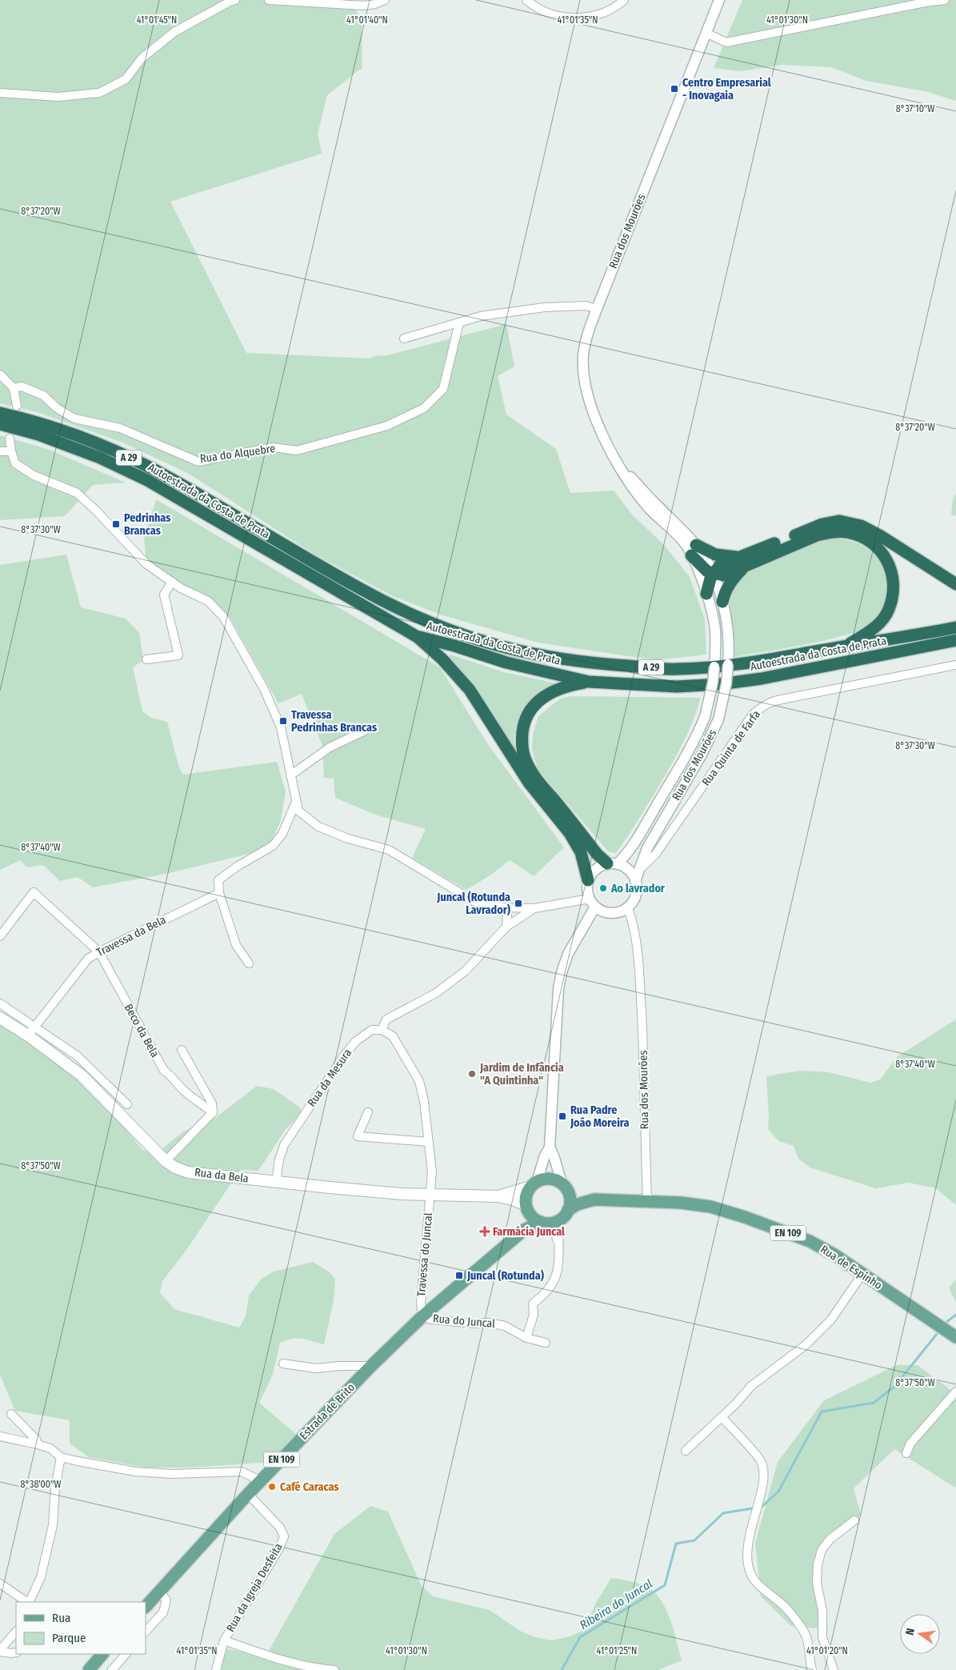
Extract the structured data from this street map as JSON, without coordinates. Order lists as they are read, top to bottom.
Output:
{
  "streets": {
    "highway": ["A 29", "Autoestrada da Costa de Prata"],
    "main road": [
      "Rua da Bela",
      "EN 109",
      "Rua de Espinho",
      "Estrada de Brito"
    ],
    "street": [
      "Rua dos Mourões",
      "Rua do Alquebre",
      "Rua Quinta de Farfa",
      "Travessa da Bela",
      "Beco da Bela",
      "Rua da Mesura",
      "Travessa do Juncal",
      "Rua do Juncal",
      "Rua da Igreja Desfeita"
    ]
  },
  "crossings": [
    ["Rua dos Mourões", "Rua Quinta de Farfa"],
    ["Rua dos Mourões", "Rua de Espinho"],
    ["Travessa da Bela", "Beco da Bela"],
    ["Travessa da Bela", "Rua da Bela"],
    ["Rua da Mesura", "Rua da Bela"],
    ["Rua da Mesura", "Travessa do Juncal"],
    ["Rua da Bela", "EN 109"],
    ["Rua da Bela", "Travessa do Juncal"],
    ["Rua da Bela", "Rua de Espinho"],
    ["Rua da Bela", "Estrada de Brito"],
    ["EN 109", "Rua de Espinho"],
    ["EN 109", "Estrada de Brito"],
    ["Travessa do Juncal", "Rua do Juncal"],
    ["Travessa do Juncal", "Estrada de Brito"],
    ["Rua de Espinho", "Estrada de Brito"],
    ["Rua do Juncal", "Estrada de Brito"],
    ["Estrada de Brito", "Rua da Igreja Desfeita"]
  ],
  "water": ["Ribeira do Juncal"],
  "places": {
    "transit": [
      "Centro Empresarial - Inovagaia",
      "Pedrinhas Brancas",
      "Travessa Pedrinhas Brancas",
      "Juncal (Rotunda Lavrador)",
      "Rua Padre João Moreira",
      "Juncal (Rotunda)"
    ],
    "other": ["Ao lavrador", "Jardim de Infância \"A Quintinha\"", "Café Caracas"],
    "health": ["Farmácia Juncal"]
  },
  "legend": ["Rua", "Parque"],
  "north": "left",
  "coordinates": [
    "41°01'40\"N",
    "41°01'45\"N",
    "41°01'35\"N",
    "41°01'30\"N",
    "8°37'10\"W",
    "8°37'20\"W",
    "8°37'30\"W",
    "8°37'40\"W",
    "8°37'50\"W",
    "8°38'00\"W",
    "41°01'25\"N",
    "41°01'20\"N"
  ]
}
